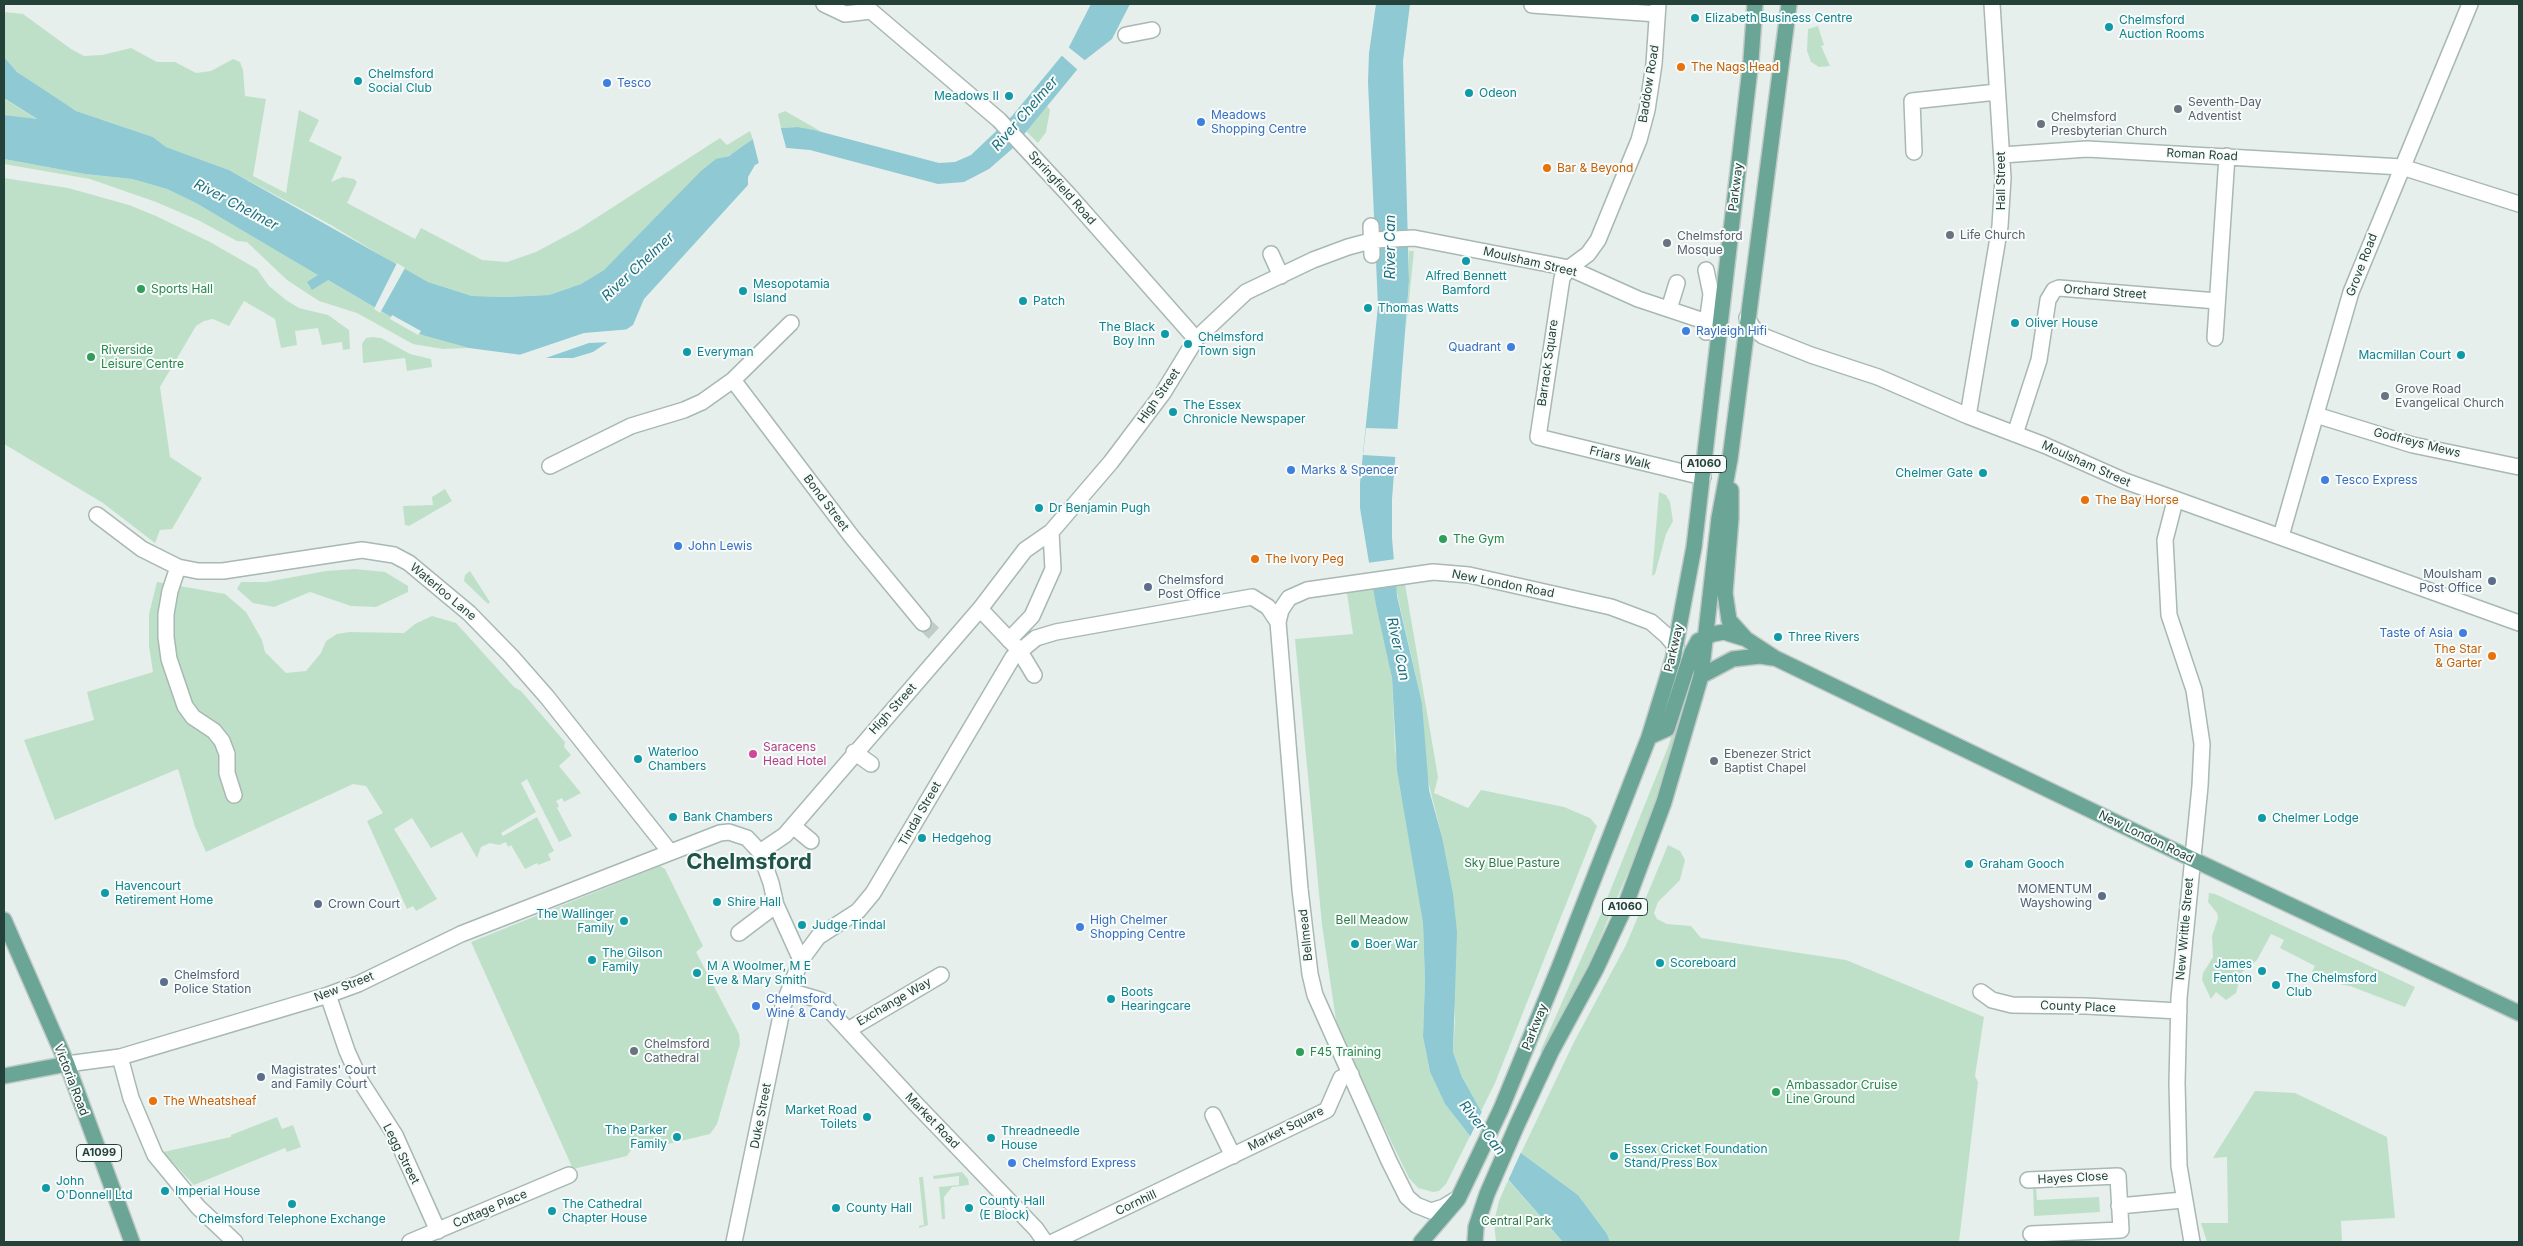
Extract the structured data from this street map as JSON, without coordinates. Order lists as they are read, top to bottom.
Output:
{
  "streets": {
    "main road": [
      "Parkway",
      "A1060",
      "New London Road",
      "New Street",
      "Victoria Road",
      "A1099"
    ],
    "street": [
      "Baddow Road",
      "Roman Road",
      "Hall Street",
      "Springfield Road",
      "Moulsham Street",
      "Grove Road",
      "Orchard Street",
      "Barrack Square",
      "High Street",
      "Godfreys Mews",
      "Friars Walk",
      "Bond Street",
      "Waterloo Lane",
      "Tindal Street",
      "New Writtle Street",
      "Bellmead",
      "Exchange Way",
      "County Place",
      "Duke Street",
      "Market Road",
      "Market Square",
      "Legg Street",
      "Hayes Close",
      "Cornhill",
      "Cottage Place"
    ]
  },
  "crossings": [
    ["Baddow Road", "Moulsham Street"],
    ["Baddow Road", "Barrack Square"],
    ["Roman Road", "Hall Street"],
    ["Roman Road", "Grove Road"],
    ["Hall Street", "Moulsham Street"],
    ["Parkway", "Moulsham Street"],
    ["Parkway", "Friars Walk"],
    ["Parkway", "A1060"],
    ["Parkway", "New London Road"],
    ["Parkway", "Bellmead"],
    ["Springfield Road", "High Street"],
    ["Moulsham Street", "Grove Road"],
    ["Moulsham Street", "Orchard Street"],
    ["Moulsham Street", "High Street"],
    ["Moulsham Street", "New Writtle Street"],
    ["Grove Road", "Godfreys Mews"],
    ["Barrack Square", "Friars Walk"],
    ["High Street", "New Street"],
    ["New London Road", "New Writtle Street"],
    ["New London Road", "Bellmead"],
    ["Waterloo Lane", "New Street"],
    ["Tindal Street", "Duke Street"],
    ["Tindal Street", "Market Road"],
    ["New Writtle Street", "County Place"],
    ["Bellmead", "Market Square"],
    ["New Street", "Victoria Road"],
    ["New Street", "Legg Street"],
    ["Exchange Way", "Market Road"],
    ["Duke Street", "Market Road"],
    ["Market Square", "Cornhill"],
    ["Legg Street", "Cottage Place"]
  ],
  "districts": ["Chelmsford"],
  "water": ["River Chelmer", "River Can"],
  "parks": ["Sky Blue Pasture", "Bell Meadow", "Central Park"],
  "places": [
    "Elizabeth Business Centre",
    "Chelmsford Auction Rooms",
    "The Nags Head",
    "Chelmsford Social Club",
    "Tesco",
    "Odeon",
    "Meadows II",
    "Seventh-Day Adventist",
    "Meadows Shopping Centre",
    "Chelmsford Presbyterian Church",
    "Bar & Beyond",
    "Life Church",
    "Chelmsford Mosque",
    "Alfred Bennett Bamford",
    "Sports Hall",
    "Mesopotamia Island",
    "Patch",
    "Thomas Watts",
    "Oliver House",
    "Rayleigh Hifi",
    "The Black Boy Inn",
    "Chelmsford Town sign",
    "Quadrant",
    "Everyman",
    "Macmillan Court",
    "Riverside Leisure Centre",
    "Grove Road Evangelical Church",
    "The Essex Chronicle Newspaper",
    "Marks & Spencer",
    "Chelmer Gate",
    "Tesco Express",
    "The Bay Horse",
    "Dr Benjamin Pugh",
    "The Gym",
    "John Lewis",
    "The Ivory Peg",
    "Moulsham Post Office",
    "Chelmsford Post Office",
    "Taste of Asia",
    "Three Rivers",
    "The Star & Garter",
    "Saracens Head Hotel",
    "Waterloo Chambers",
    "Ebenezer Strict Baptist Chapel",
    "Bank Chambers",
    "Chelmer Lodge",
    "Hedgehog",
    "Graham Gooch",
    "Havencourt Retirement Home",
    "MOMENTUM Wayshowing",
    "Shire Hall",
    "Crown Court",
    "The Wallinger Family",
    "Judge Tindal",
    "High Chelmer Shopping Centre",
    "Boer War",
    "The Gilson Family",
    "Scoreboard",
    "James Fenton",
    "M A Woolmer, M E Eve & Mary Smith",
    "Chelmsford Police Station",
    "The Chelmsford Club",
    "Boots Hearingcare",
    "Chelmsford Wine & Candy",
    "Chelmsford Cathedral",
    "F45 Training",
    "Magistrates' Court and Family Court",
    "Ambassador Cruise Line Ground",
    "The Wheatsheaf",
    "Market Road Toilets",
    "The Parker Family",
    "Threadneedle House",
    "Essex Cricket Foundation Stand/Press Box",
    "Chelmsford Express",
    "John O'Donnell Ltd",
    "Imperial House",
    "Chelmsford Telephone Exchange",
    "County Hall",
    "County Hall (E Block)",
    "The Cathedral Chapter House"
  ]
}
